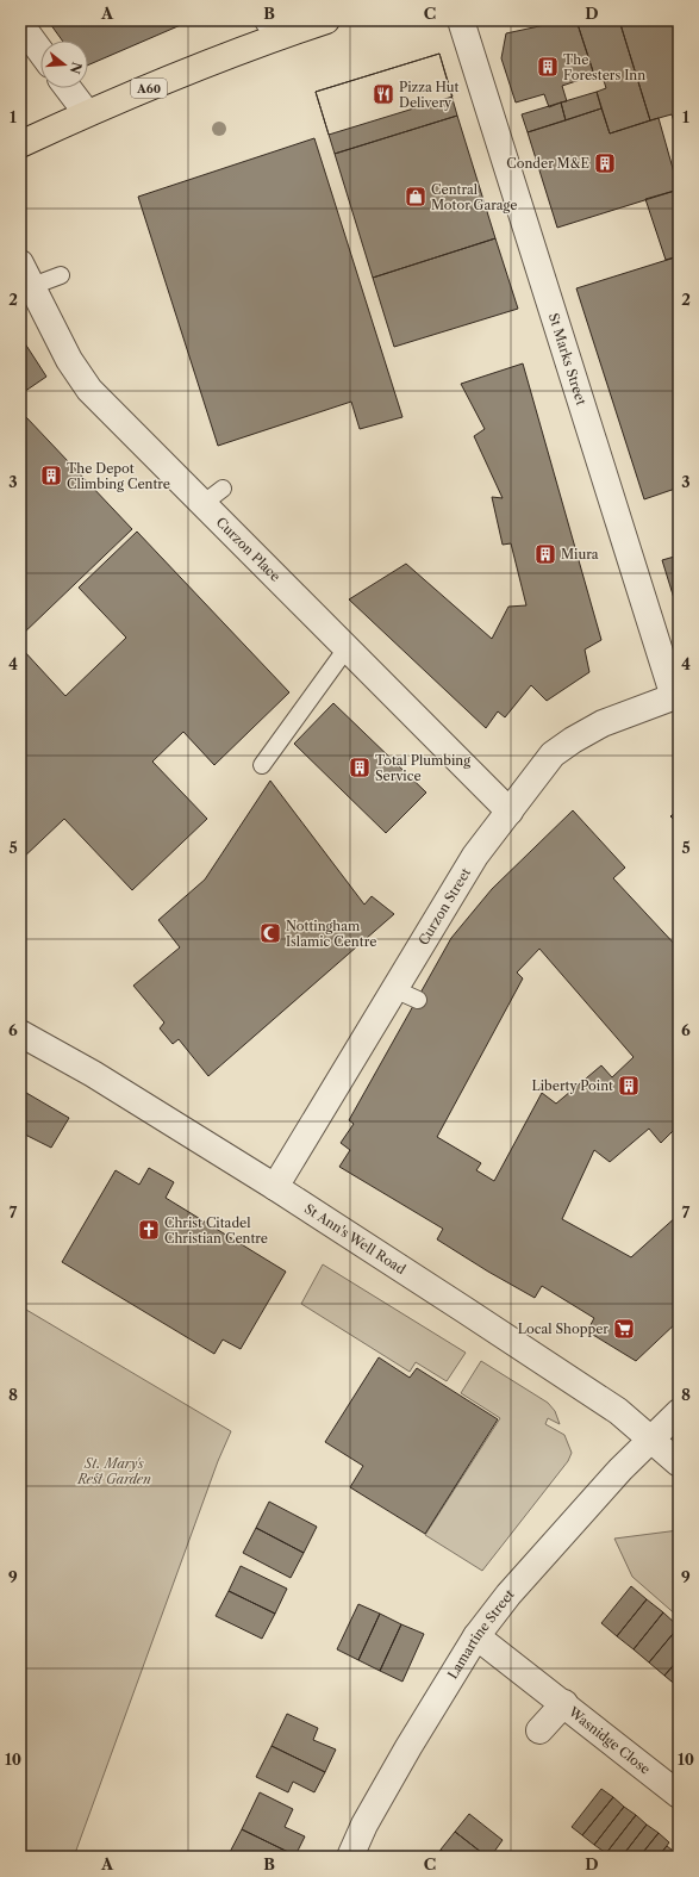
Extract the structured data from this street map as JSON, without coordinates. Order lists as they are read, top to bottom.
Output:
{
  "streets": {
    "highway": ["A60"],
    "street": [
      "St Marks Street",
      "Curzon Place",
      "Curzon Street",
      "St Ann's Well Road",
      "Lamartine Street",
      "Wasnidge Close"
    ]
  },
  "crossings": [
    ["St Marks Street", "Curzon Street"],
    ["Curzon Place", "Curzon Street"],
    ["Curzon Street", "St Ann's Well Road"],
    ["St Ann's Well Road", "Lamartine Street"],
    ["Lamartine Street", "Wasnidge Close"]
  ],
  "parks": ["St. Mary's Rest Garden"],
  "places": {
    "building": [
      "The Foresters Inn",
      "Conder M&E",
      "The Depot Climbing Centre",
      "Miura",
      "Total Plumbing Service",
      "Liberty Point"
    ],
    "restaurant": ["Pizza Hut Delivery"],
    "shop": ["Central Motor Garage"],
    "mosque": ["Nottingham Islamic Centre"],
    "church": ["Christ Citadel Christian Centre"],
    "supermarket": ["Local Shopper"]
  },
  "north": "right",
  "grid": {
    "columns": [
      "A",
      "B",
      "C",
      "D"
    ],
    "rows": [
      "1",
      "2",
      "3",
      "4",
      "5",
      "6",
      "7",
      "8",
      "9",
      "10"
    ]
  }
}
